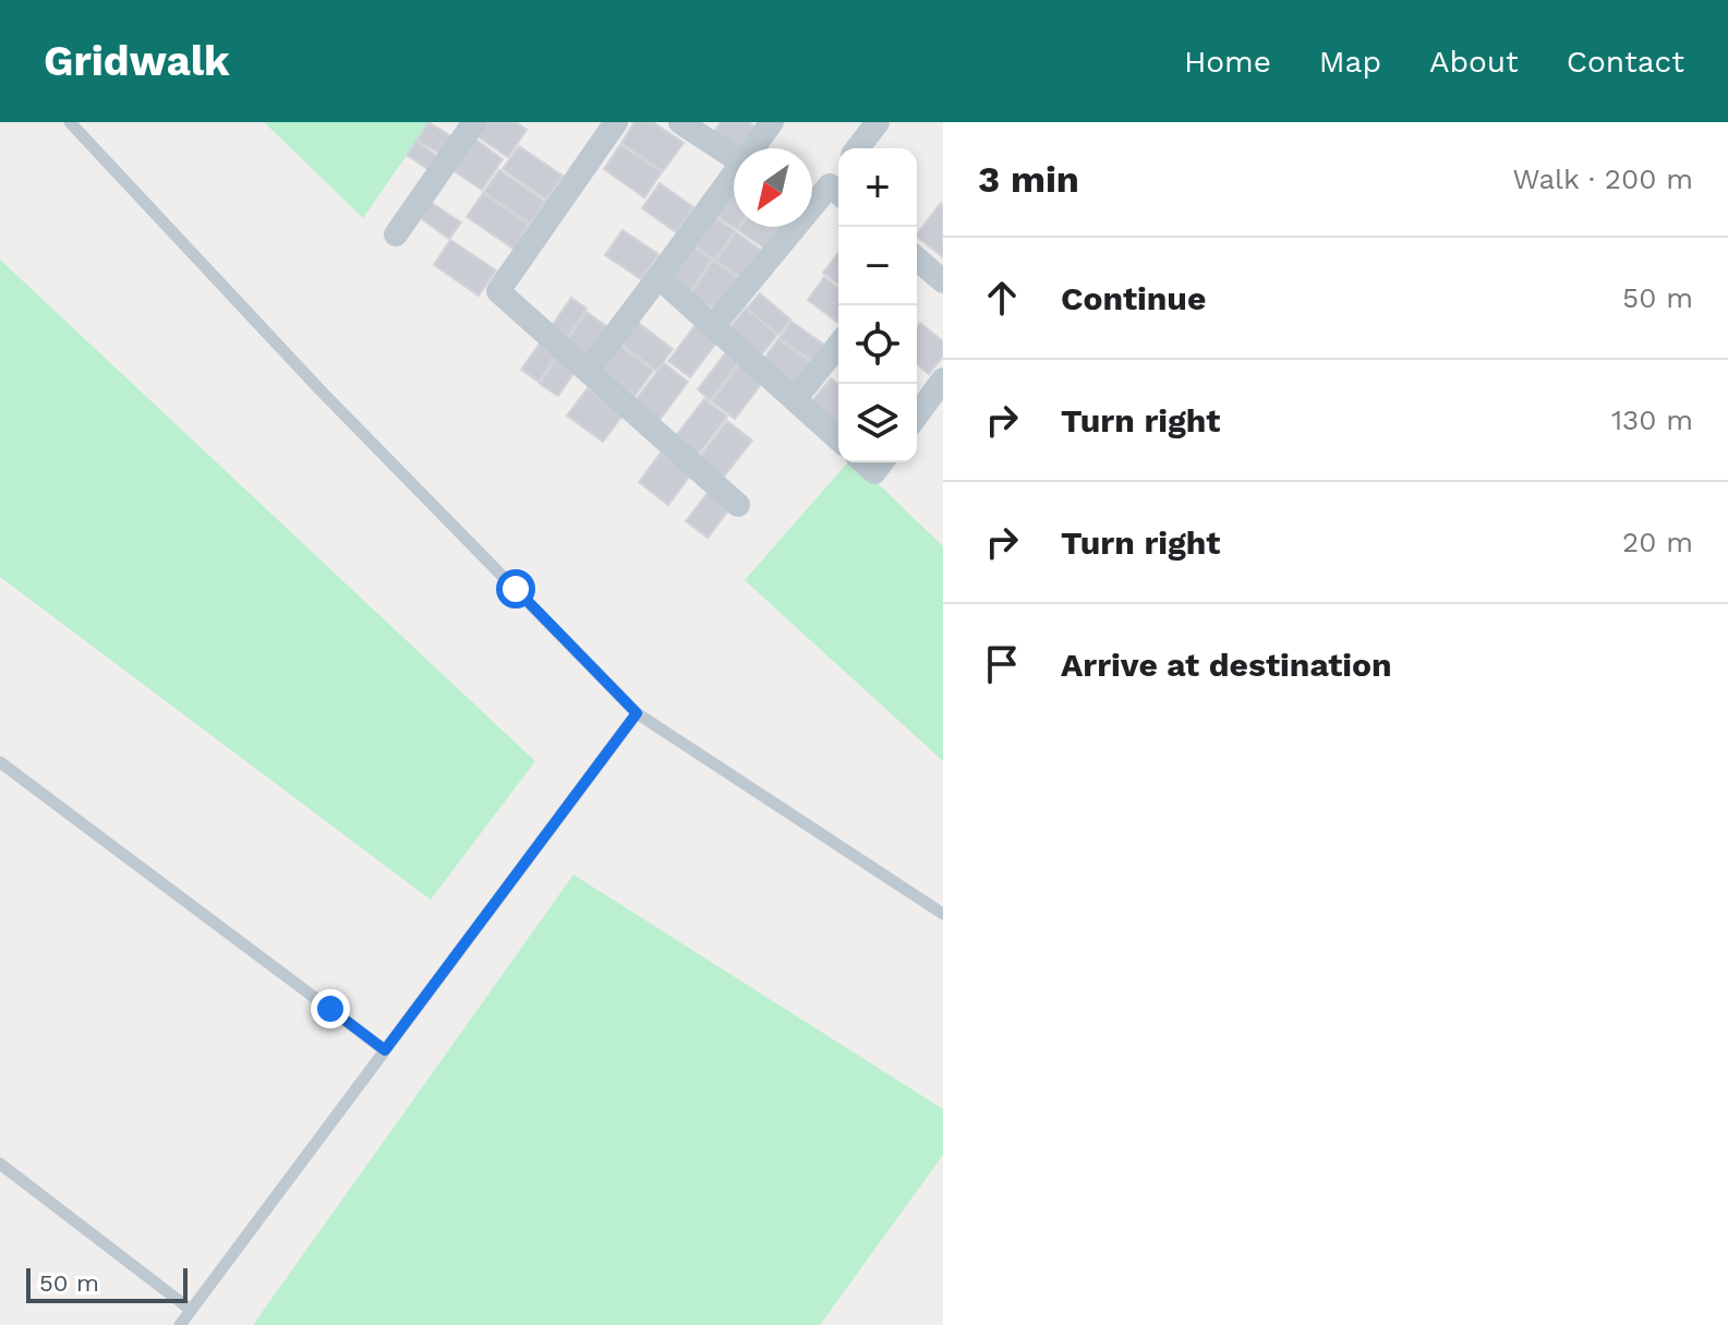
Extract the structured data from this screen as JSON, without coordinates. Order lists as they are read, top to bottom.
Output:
{
  "scale_bar": "50 m",
  "north": "bottom left",
  "page": {
    "header": "Gridwalk",
    "nav": [
      "Home",
      "Map",
      "About",
      "Contact"
    ],
    "heading": ["3 min", "Walk · 200 m"],
    "map_buttons": ["+", "−"],
    "list": [
      ["Continue", "50 m"],
      ["Turn right", "130 m"],
      ["Turn right", "20 m"],
      "Arrive at destination"
    ],
    "scale": "50 m"
  }
}
